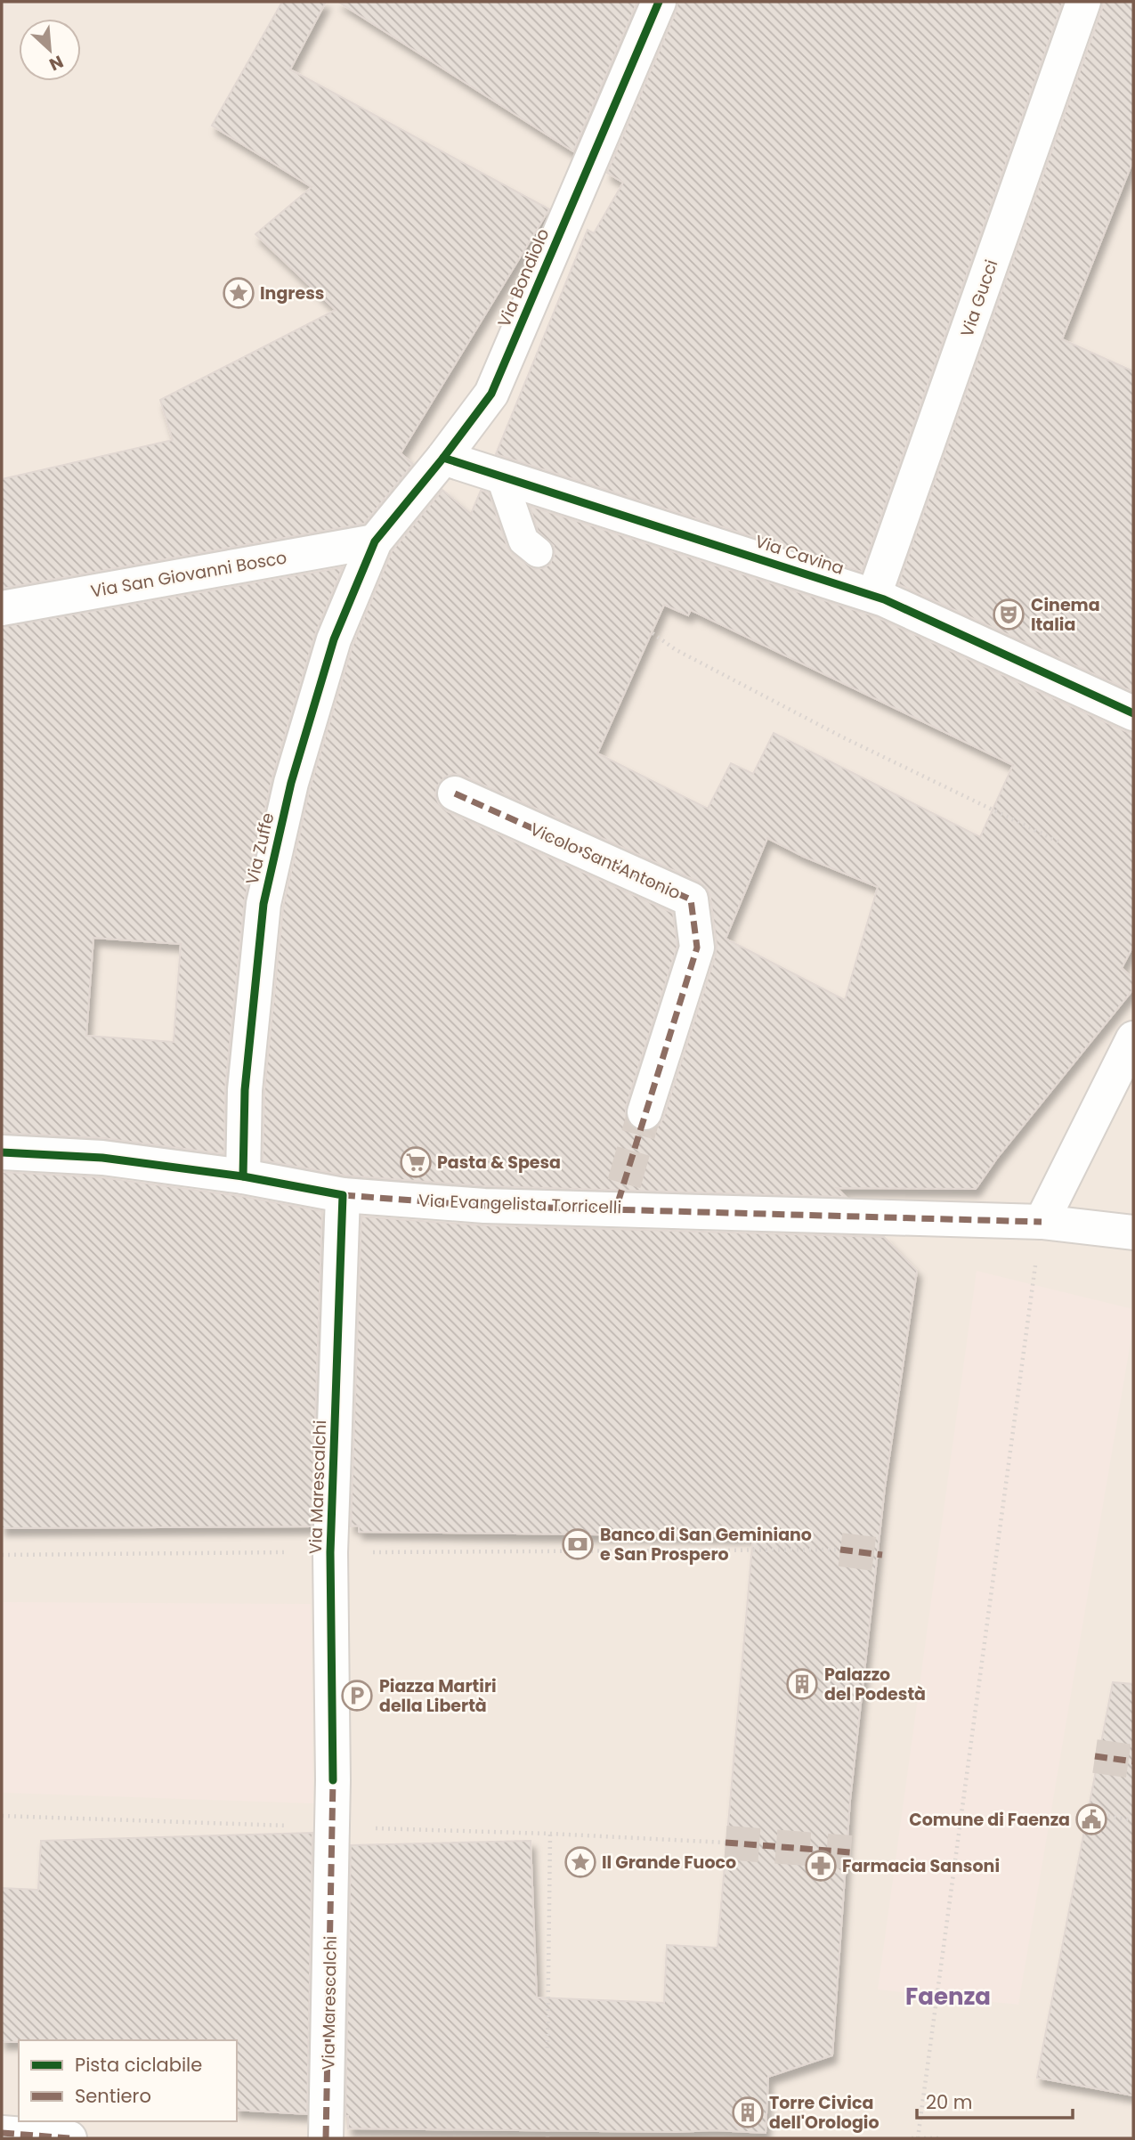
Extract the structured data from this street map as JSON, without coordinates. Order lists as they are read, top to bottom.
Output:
{
  "streets": {
    "street": [
      "Via Bondiolo",
      "Via Gucci",
      "Via Cavina",
      "Via San Giovanni Bosco",
      "Via Zuffe",
      "Vicolo Sant'Antonio",
      "Via Evangelista Torricelli",
      "Via Marescalchi"
    ]
  },
  "crossings": [
    ["Via Bondiolo", "Via Cavina"],
    ["Via Bondiolo", "Via San Giovanni Bosco"],
    ["Via Bondiolo", "Via Zuffe"],
    ["Via Gucci", "Via Cavina"],
    ["Via San Giovanni Bosco", "Via Zuffe"],
    ["Via Zuffe", "Via Evangelista Torricelli"],
    ["Via Evangelista Torricelli", "Via Marescalchi"]
  ],
  "districts": ["Faenza"],
  "places": {
    "place": ["Ingress", "Il Grande Fuoco"],
    "theatre": ["Cinema Italia"],
    "supermarket": ["Pasta & Spesa"],
    "bank": ["Banco di San Geminiano e San Prospero"],
    "building": ["Palazzo del Podestà", "Torre Civica dell'Orologio"],
    "parking": ["Piazza Martiri della Libertà"],
    "public building": ["Comune di Faenza"],
    "pharmacy": ["Farmacia Sansoni"]
  },
  "legend": ["Pista ciclabile", "Sentiero"],
  "scale_bar": "20 m",
  "north": "bottom right"
}
